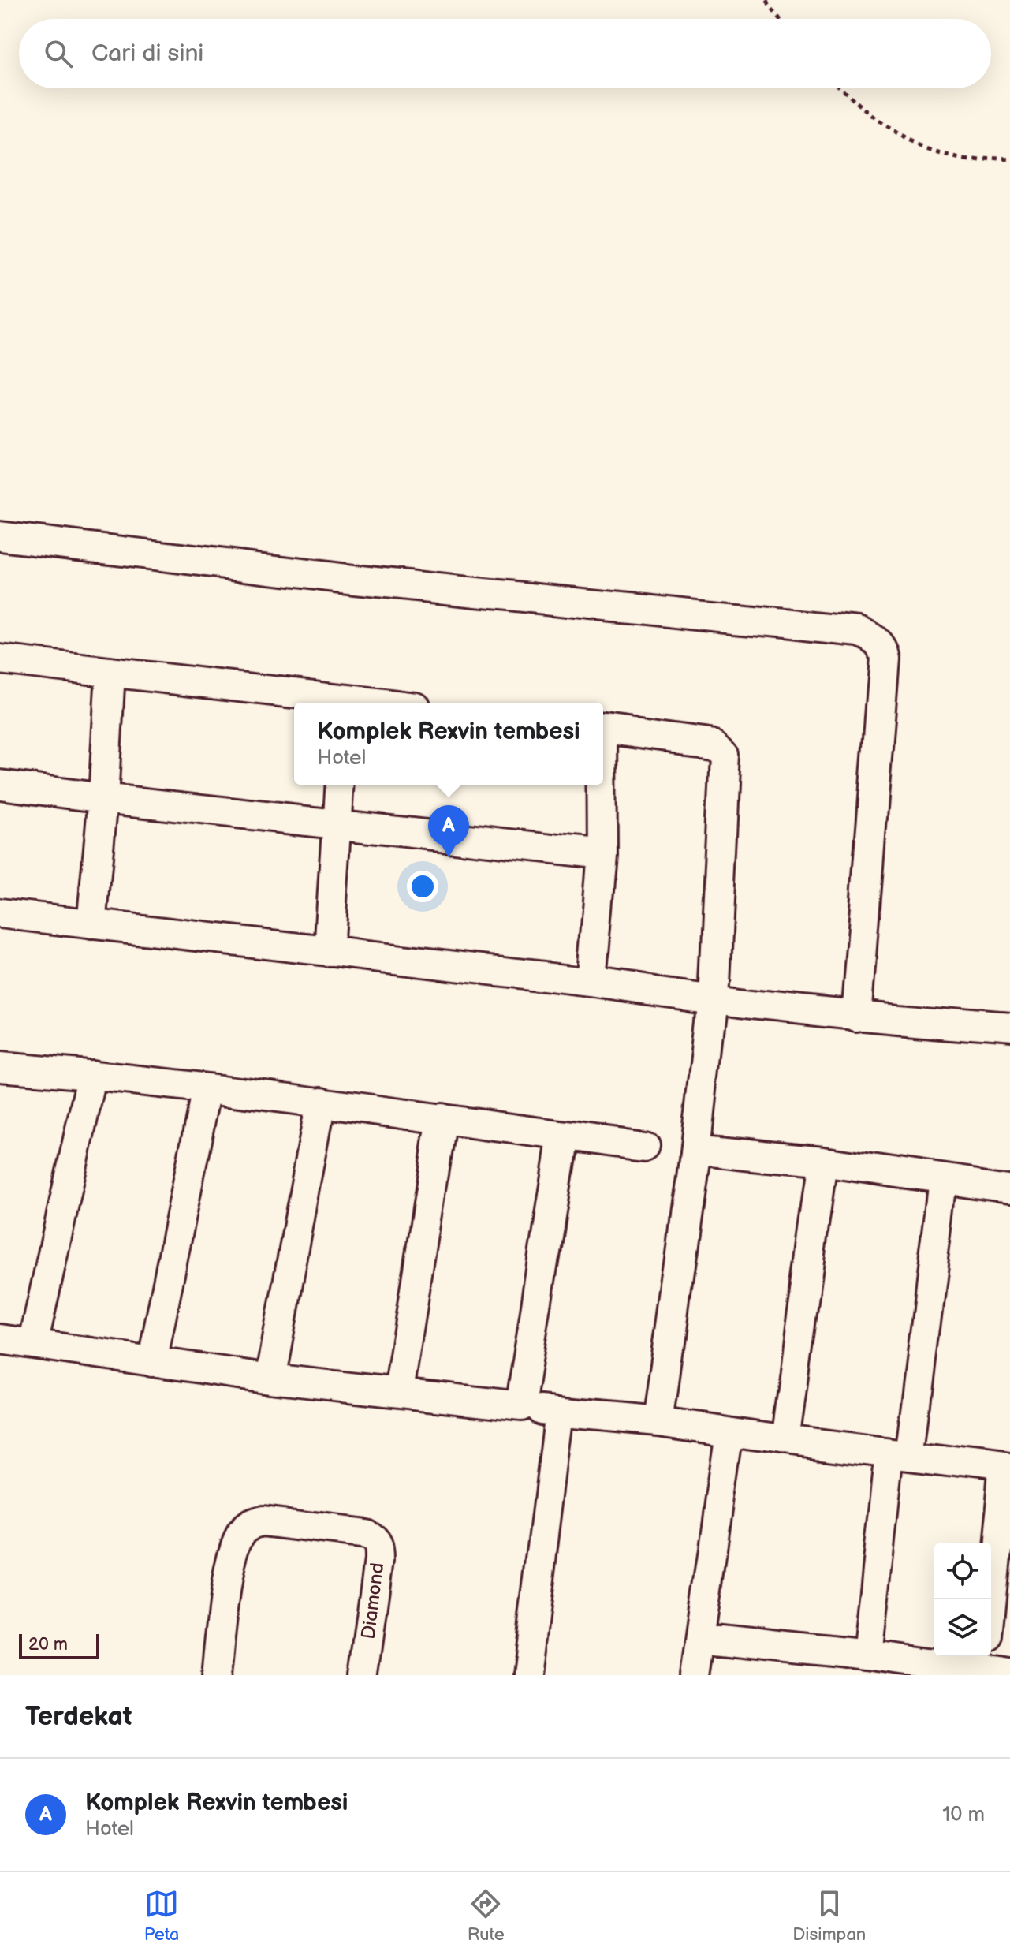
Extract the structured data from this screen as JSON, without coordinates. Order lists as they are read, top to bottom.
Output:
{
  "streets": {
    "street": ["Diamond"]
  },
  "scale_bar": "20 m",
  "page": {
    "search": "Cari di sini",
    "popup": ["Komplek Rexvin tembesi", "Hotel"],
    "pins": "A",
    "scale": "20 m",
    "heading": "Terdekat",
    "list": [
      {
        "mark": "A",
        "name": "Komplek Rexvin tembesi",
        "note": "Hotel",
        "value": "10 m"
      }
    ],
    "nav": ["Peta", "Rute", "Disimpan"]
  }
}
